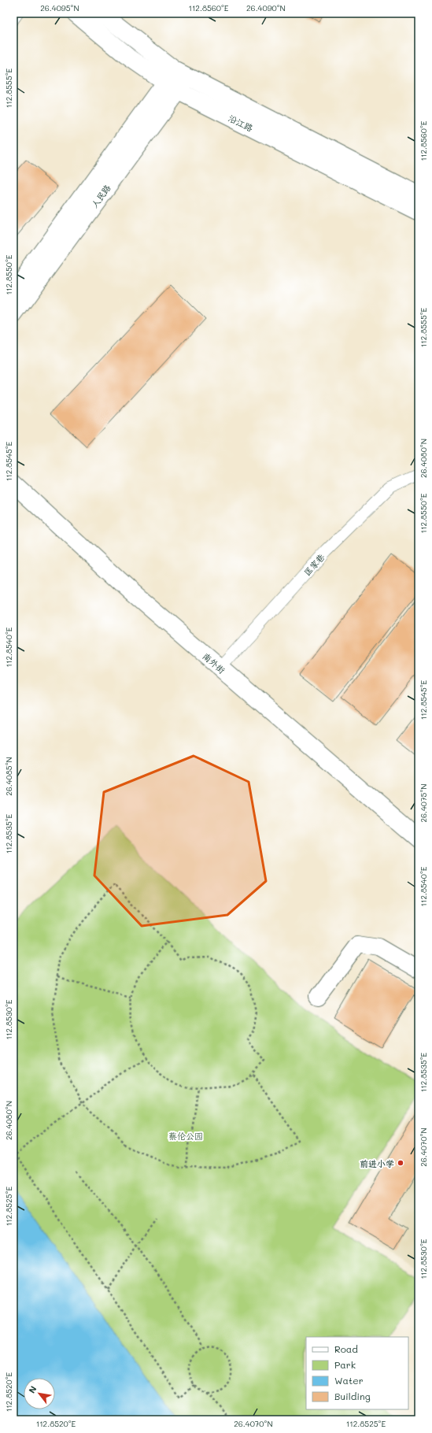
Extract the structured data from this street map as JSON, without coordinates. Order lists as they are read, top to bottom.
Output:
{
  "streets": {
    "street": ["沿江路", "人民路", "南外街"],
    "lane": ["匡家巷"]
  },
  "crossings": [
    ["沿江路", "人民路"],
    ["匡家巷", "南外街"]
  ],
  "parks": ["蔡伦公园"],
  "places": ["前进小学"],
  "legend": [
    "Road",
    "Park",
    "Water",
    "Building"
  ],
  "north": "top left",
  "coordinates": [
    "26.4095°N",
    "112.8560°E",
    "26.4090°N",
    "112.8555°E",
    "112.8550°E",
    "26.4080°N",
    "112.8545°E",
    "112.8540°E",
    "26.4085°N",
    "26.4075°N",
    "112.8535°E",
    "112.8530°E",
    "26.4070°N",
    "112.8525°E",
    "112.8520°E"
  ]
}
